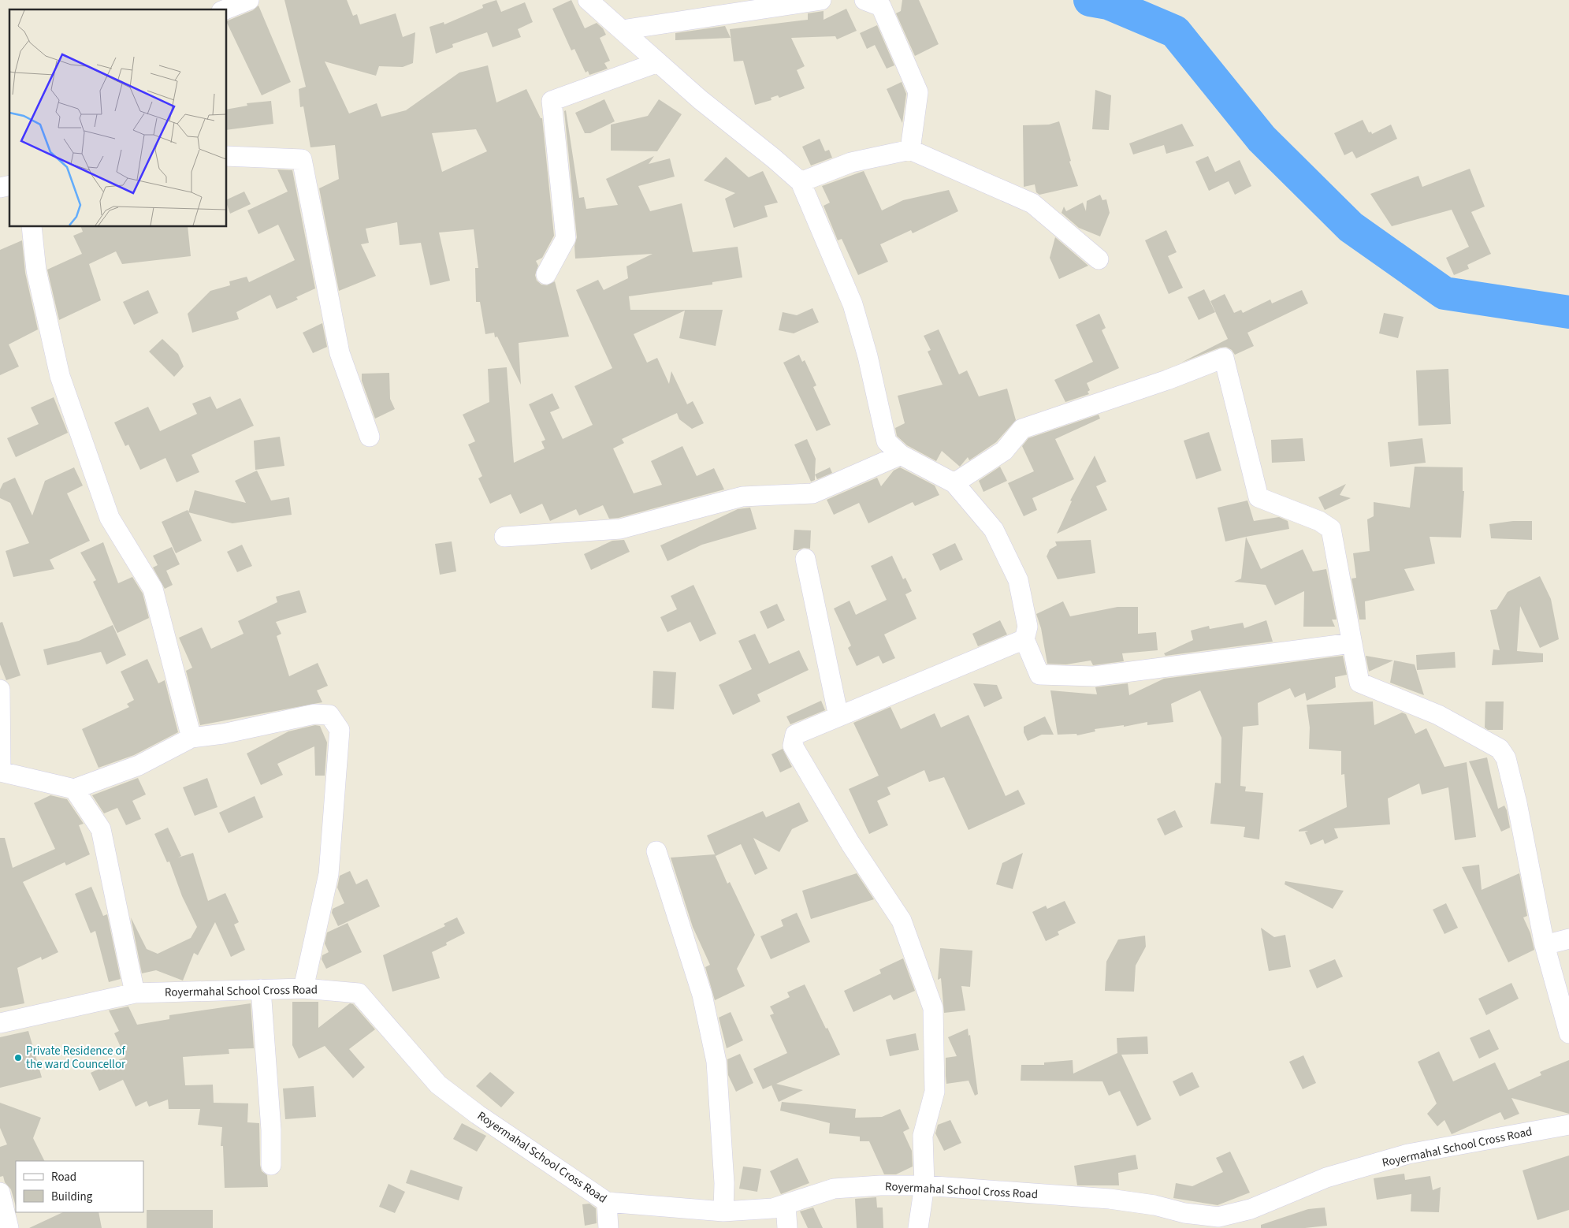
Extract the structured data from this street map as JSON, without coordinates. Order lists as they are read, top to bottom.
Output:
{
  "streets": {
    "street": ["Royermahal School Cross Road"]
  },
  "places": ["Private Residence of the ward Councellor"],
  "legend": ["Road", "Building"]
}
